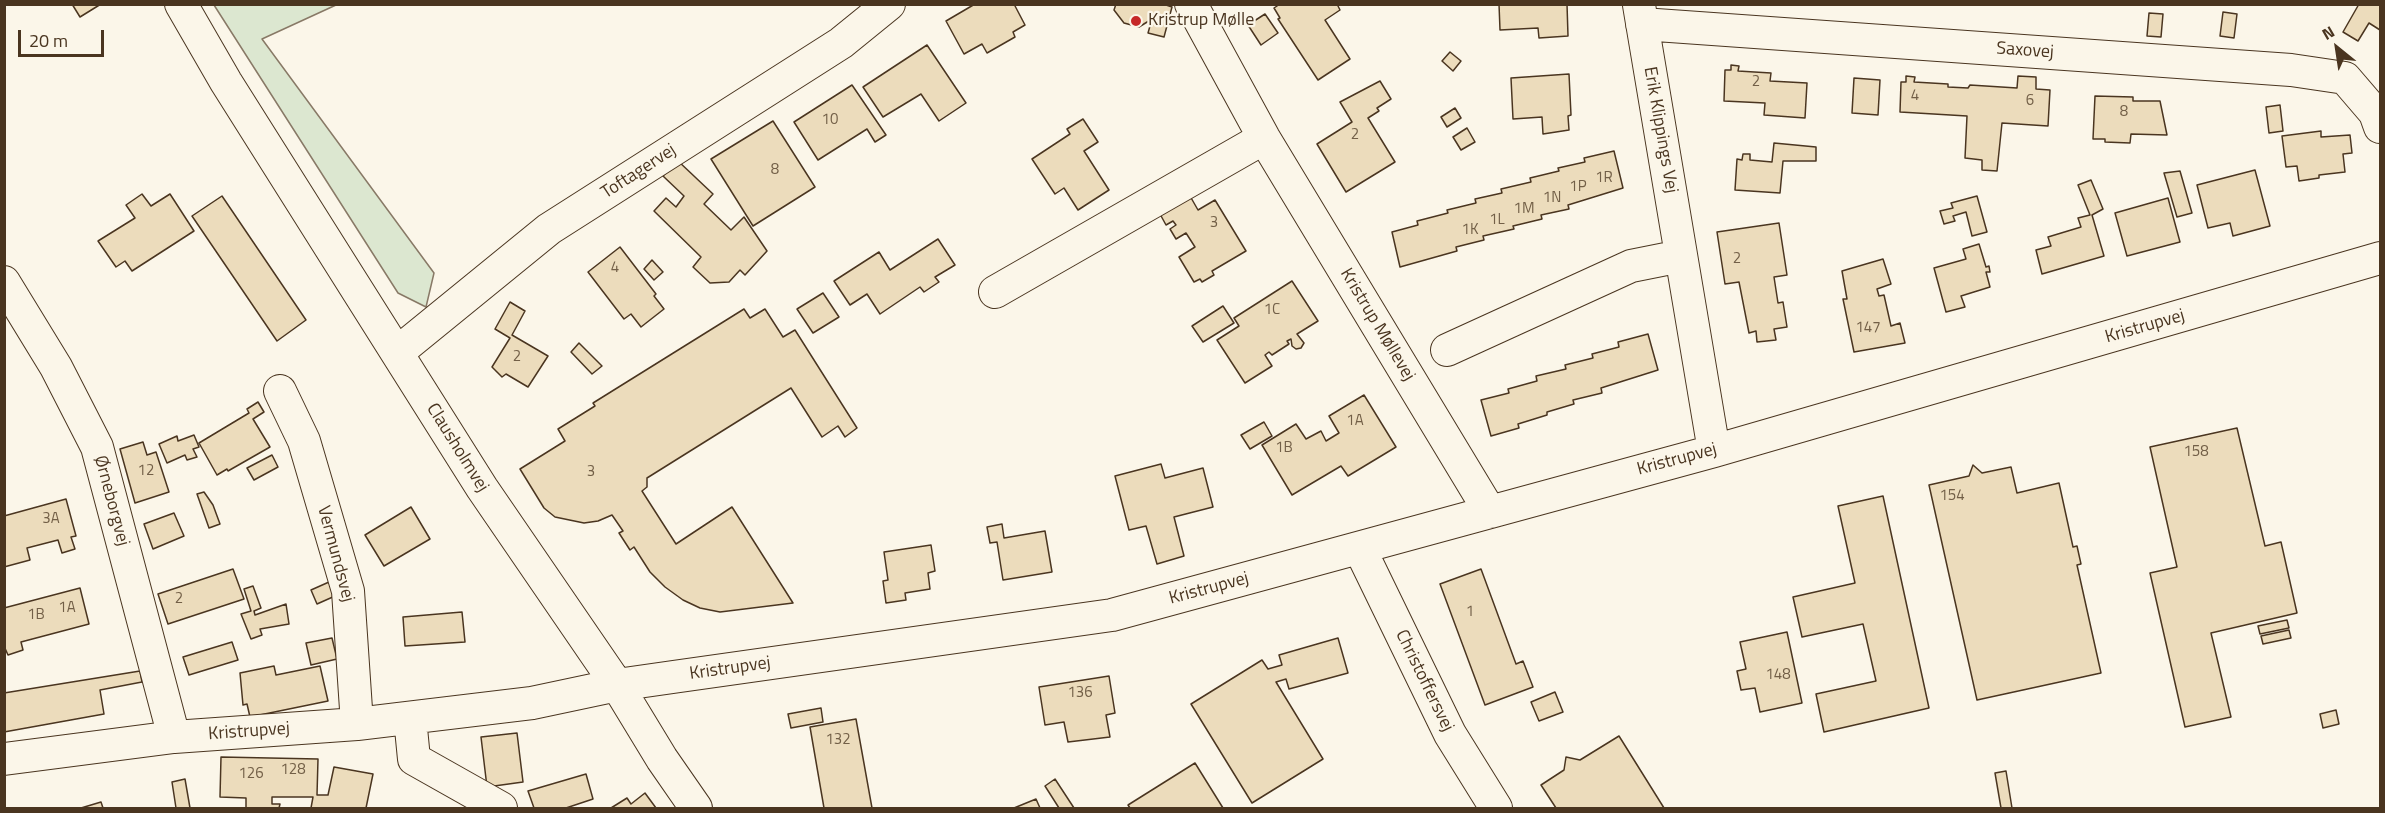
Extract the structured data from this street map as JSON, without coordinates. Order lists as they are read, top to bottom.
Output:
{
  "streets": {
    "street": [
      "Saxovej",
      "Erik Klippings Vej",
      "Toftagervej",
      "Kristrup Møllevej",
      "Kristrupvej",
      "Clausholmvej",
      "Ørneborgvej",
      "Vermundsvej",
      "Christoffersvej"
    ]
  },
  "crossings": [
    ["Saxovej", "Erik Klippings Vej"],
    ["Erik Klippings Vej", "Kristrupvej"],
    ["Toftagervej", "Clausholmvej"],
    ["Kristrup Møllevej", "Kristrupvej"],
    ["Kristrupvej", "Clausholmvej"],
    ["Kristrupvej", "Ørneborgvej"],
    ["Kristrupvej", "Vermundsvej"],
    ["Kristrupvej", "Christoffersvej"]
  ],
  "places": ["Kristrup Mølle"],
  "house_numbers": [
    "2",
    "4",
    "6",
    "8",
    "10",
    "2",
    "8",
    "1R",
    "1P",
    "1N",
    "1M",
    "1L",
    "3",
    "1K",
    "2",
    "4",
    "1C",
    "147",
    "2",
    "1A",
    "1B",
    "158",
    "12",
    "3",
    "154",
    "3A",
    "2",
    "1A",
    "1",
    "1B",
    "148",
    "136",
    "132",
    "128",
    "126"
  ],
  "scale_bar": "20 m",
  "north": "top left"
}
